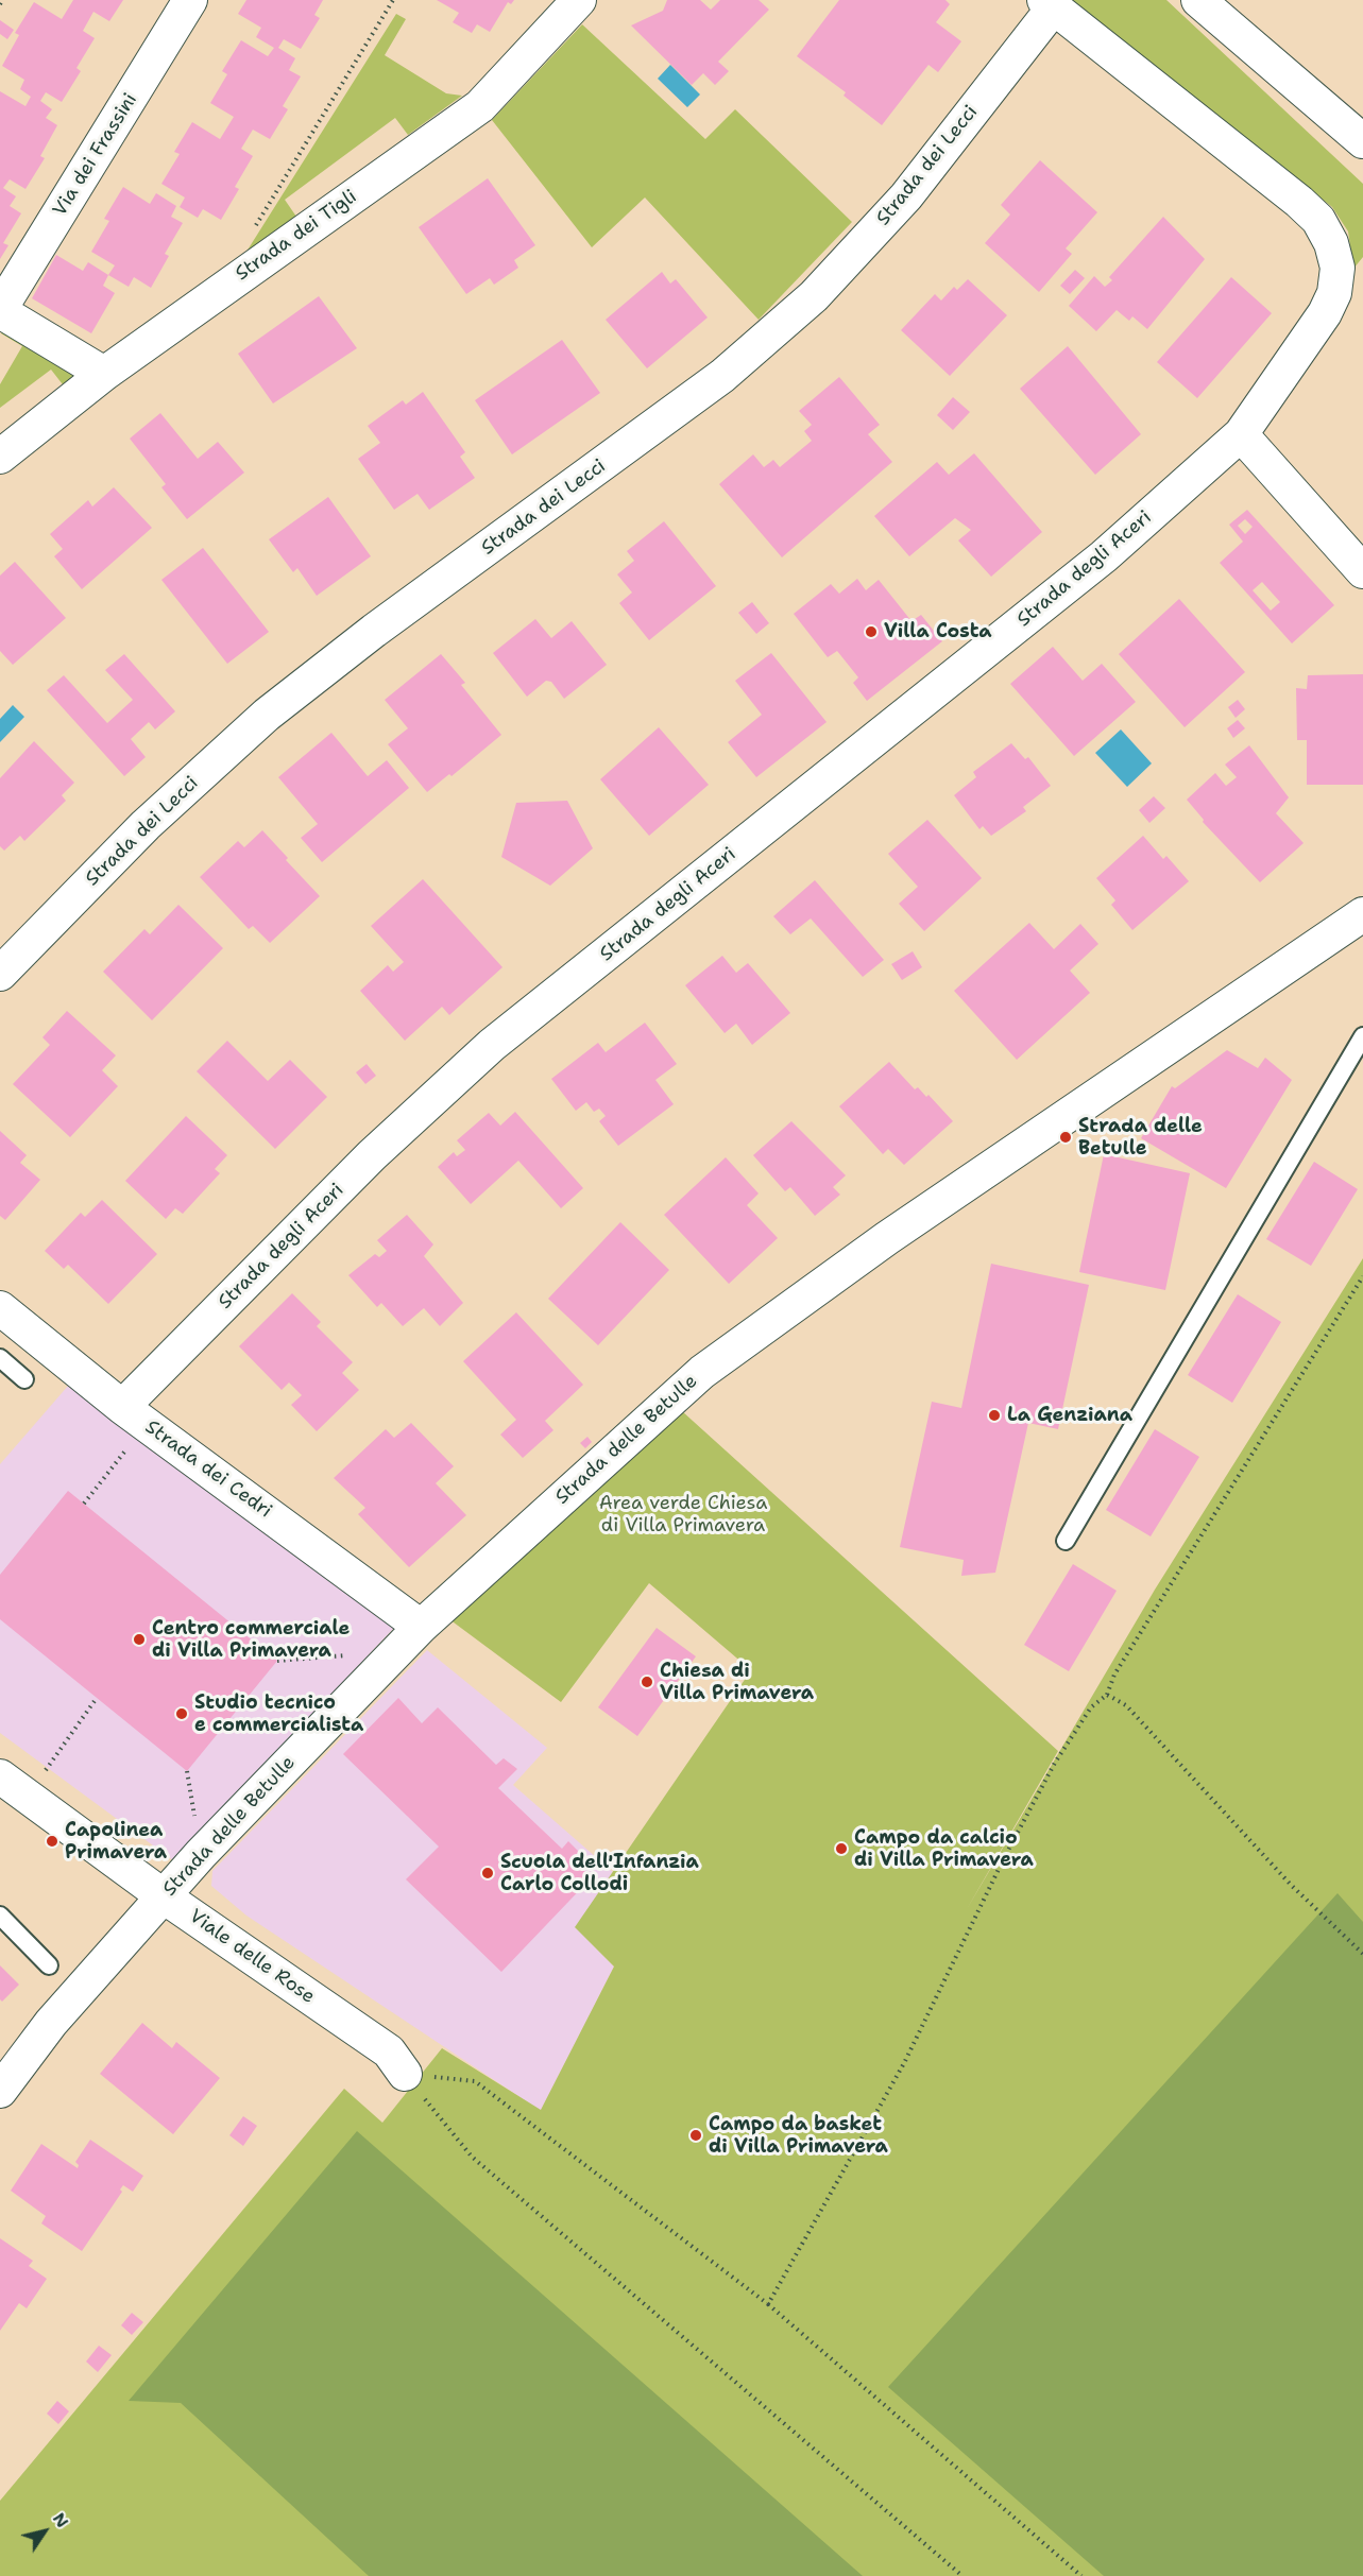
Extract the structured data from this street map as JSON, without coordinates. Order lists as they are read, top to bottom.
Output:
{
  "streets": {
    "street": [
      "Via dei Frassini",
      "Strada dei Lecci",
      "Strada dei Tigli",
      "Strada degli Aceri",
      "Strada delle Betulle",
      "Strada dei Cedri",
      "Viale delle Rose"
    ]
  },
  "crossings": [
    ["Strada dei Lecci", "Strada degli Aceri"],
    ["Strada degli Aceri", "Strada dei Cedri"],
    ["Strada delle Betulle", "Strada dei Cedri"],
    ["Strada delle Betulle", "Viale delle Rose"]
  ],
  "parks": ["Area verde Chiesa di Villa Primavera"],
  "places": [
    "Villa Costa",
    "Strada delle Betulle",
    "La Genziana",
    "Centro commerciale di Villa Primavera",
    "Chiesa di Villa Primavera",
    "Studio tecnico e commercialista",
    "Capolinea Primavera",
    "Campo da calcio di Villa Primavera",
    "Scuola dell'Infanzia Carlo Collodi",
    "Campo da basket di Villa Primavera"
  ],
  "north": "top right"
}
